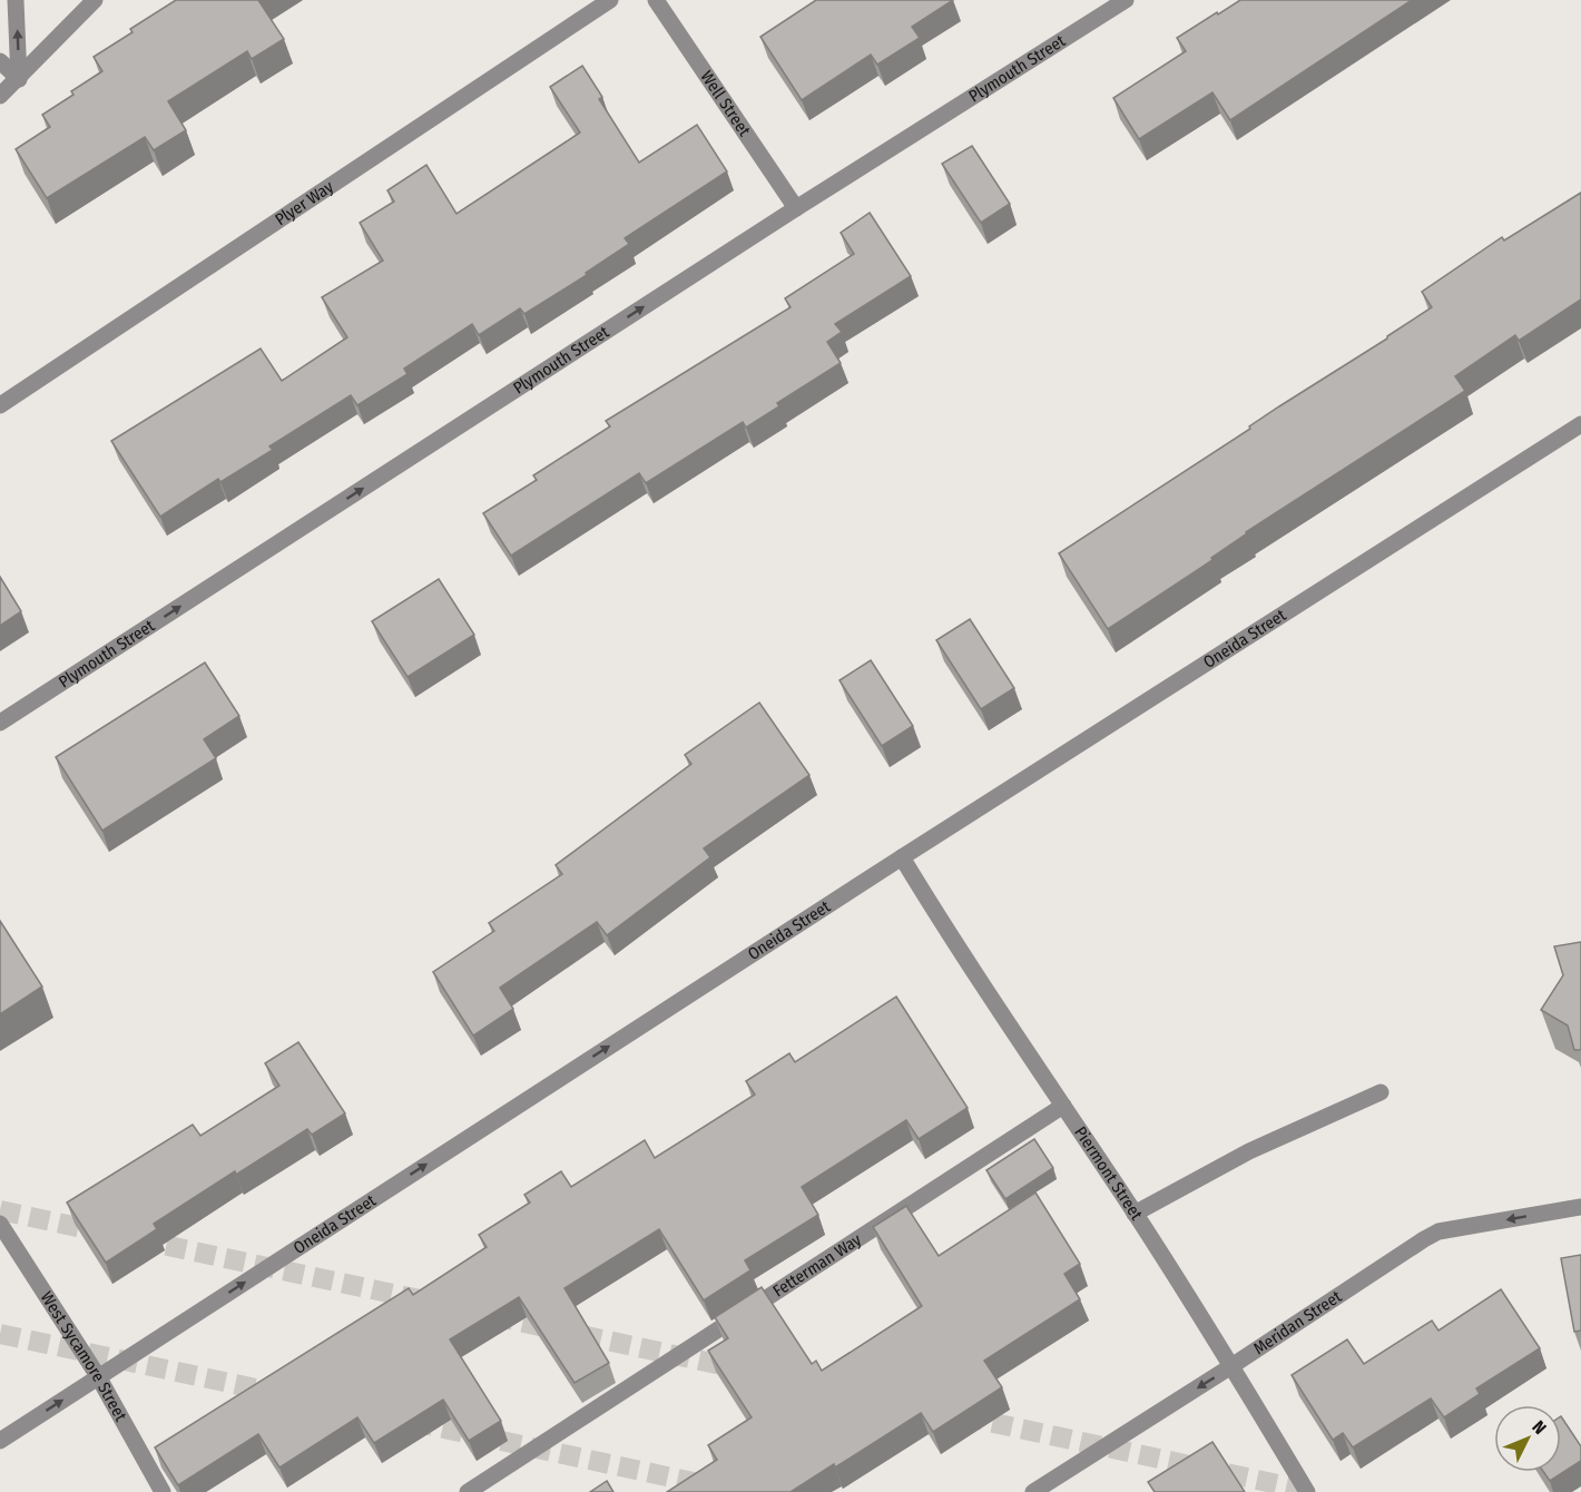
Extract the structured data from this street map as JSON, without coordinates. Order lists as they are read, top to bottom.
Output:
{
  "streets": {
    "street": [
      "Plymouth Street",
      "Well Street",
      "Plyer Way",
      "Oneida Street",
      "Piermont Street",
      "Fetterman Way",
      "Meridan Street",
      "West Sycamore Street"
    ]
  },
  "crossings": [
    ["Plymouth Street", "Well Street"],
    ["Oneida Street", "Piermont Street"],
    ["Oneida Street", "West Sycamore Street"],
    ["Piermont Street", "Fetterman Way"],
    ["Piermont Street", "Meridan Street"]
  ],
  "one_way": ["Plymouth Street", "Oneida Street", "Meridan Street"],
  "north": "top right"
}
